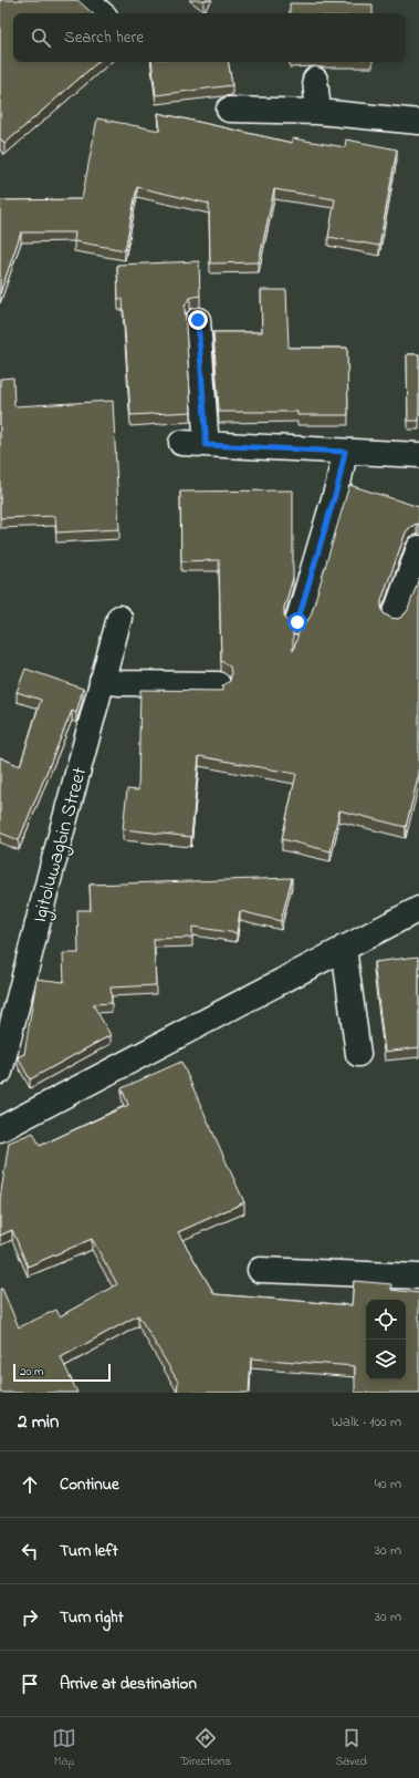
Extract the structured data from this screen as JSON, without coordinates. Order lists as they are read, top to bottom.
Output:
{
  "streets": {
    "street": ["Igitoluwagbin Street"]
  },
  "scale_bar": "20 m",
  "page": {
    "search": "Search here",
    "scale": "20 m",
    "heading": ["2 min", "Walk · 100 m"],
    "list": [
      ["Continue", "40 m"],
      ["Turn left", "30 m"],
      ["Turn right", "30 m"],
      "Arrive at destination"
    ],
    "nav": ["Map", "Directions", "Saved"]
  }
}
